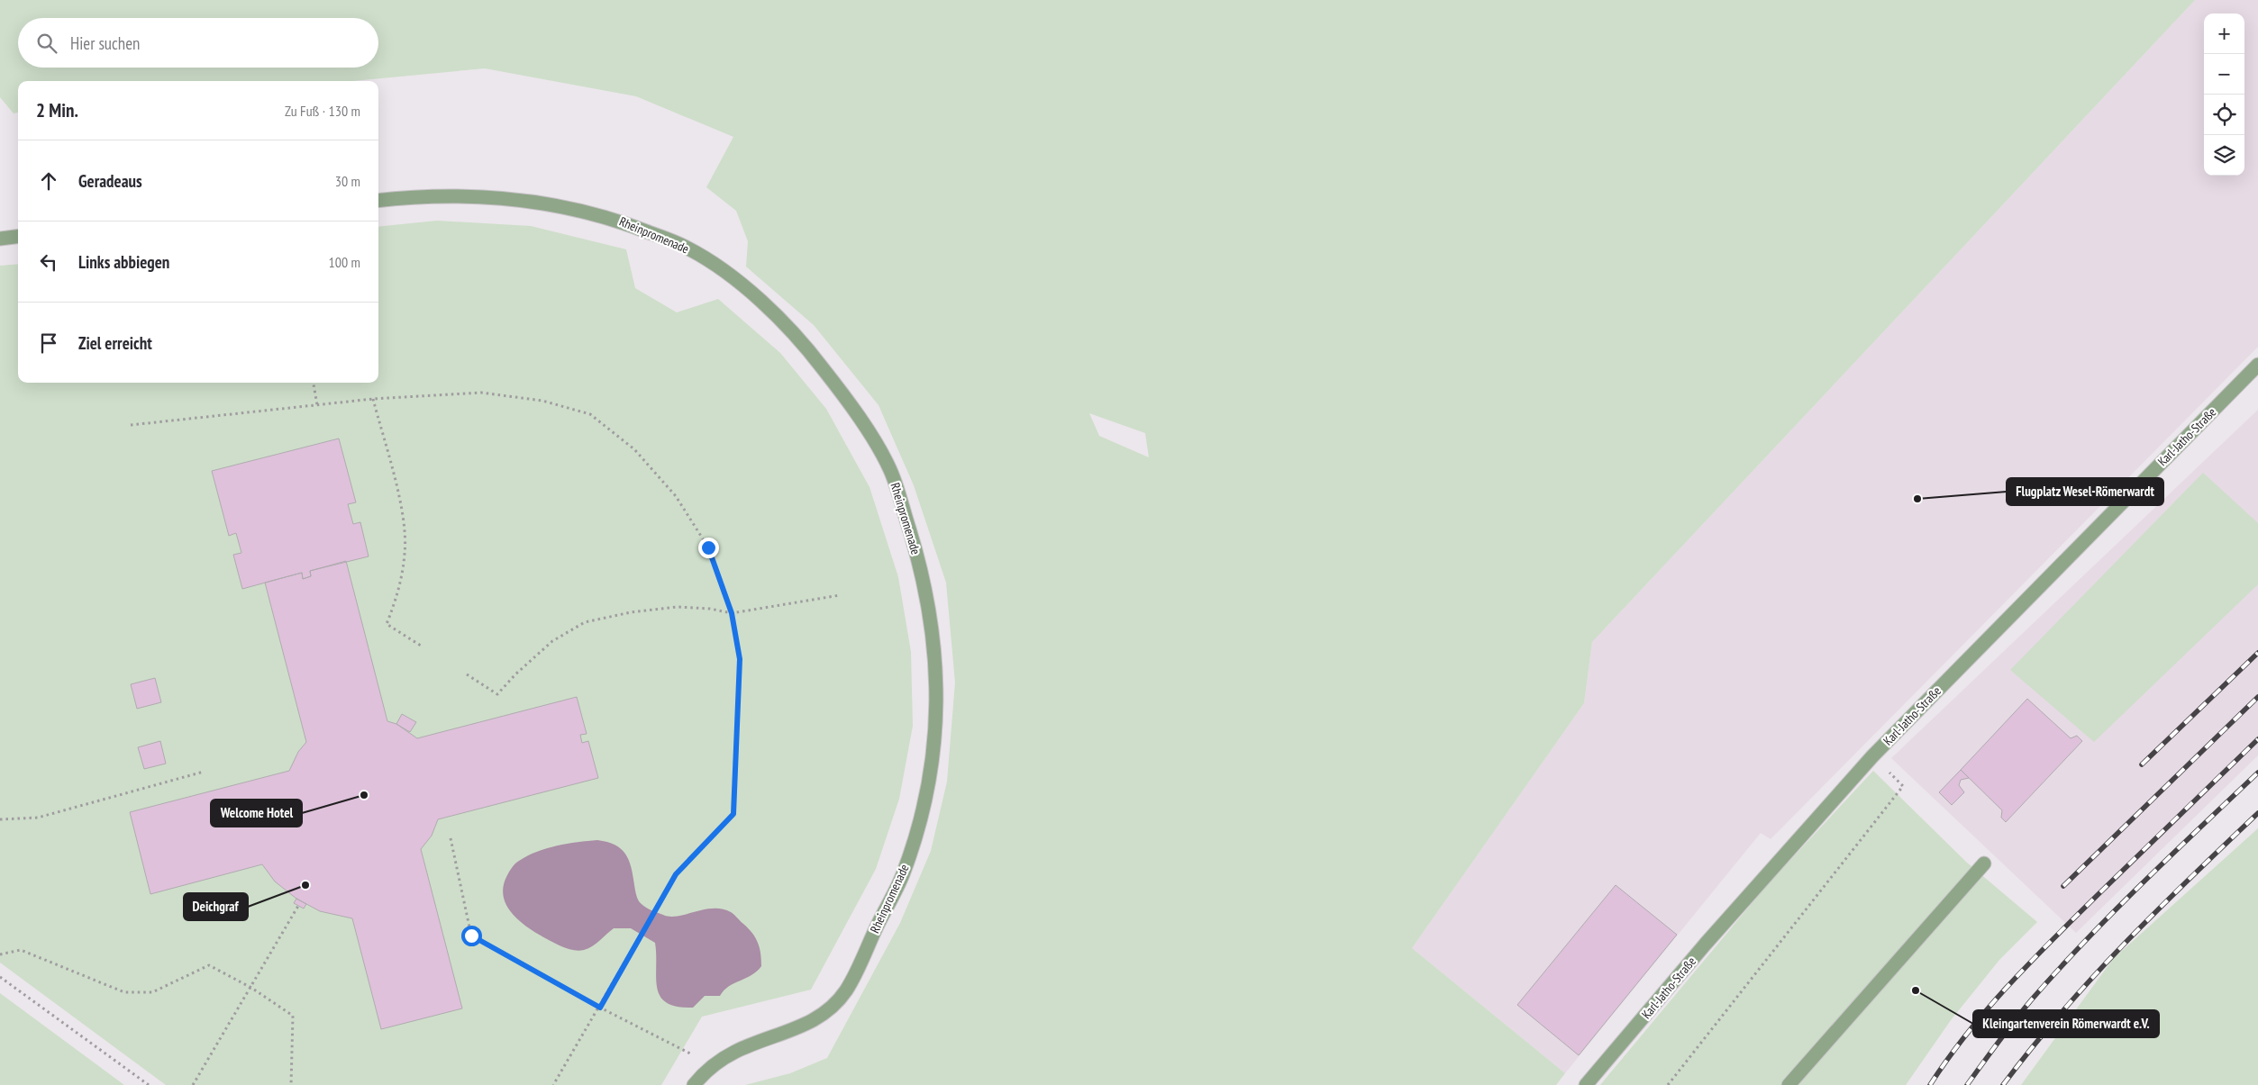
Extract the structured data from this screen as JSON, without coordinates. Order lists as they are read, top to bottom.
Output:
{
  "streets": {
    "street": ["Rheinpromenade", "Karl-Jatho-Straße"]
  },
  "places": [
    "Flugplatz Wesel-Römerwardt",
    "Welcome Hotel",
    "Deichgraf",
    "Kleingartenverein Römerwardt e.V."
  ],
  "page": {
    "map_buttons": ["+", "−"],
    "search": "Hier suchen",
    "heading": ["2 Min.", "Zu Fuß · 130 m"],
    "list": [
      ["Geradeaus", "30 m"],
      ["Links abbiegen", "100 m"],
      "Ziel erreicht"
    ]
  }
}
